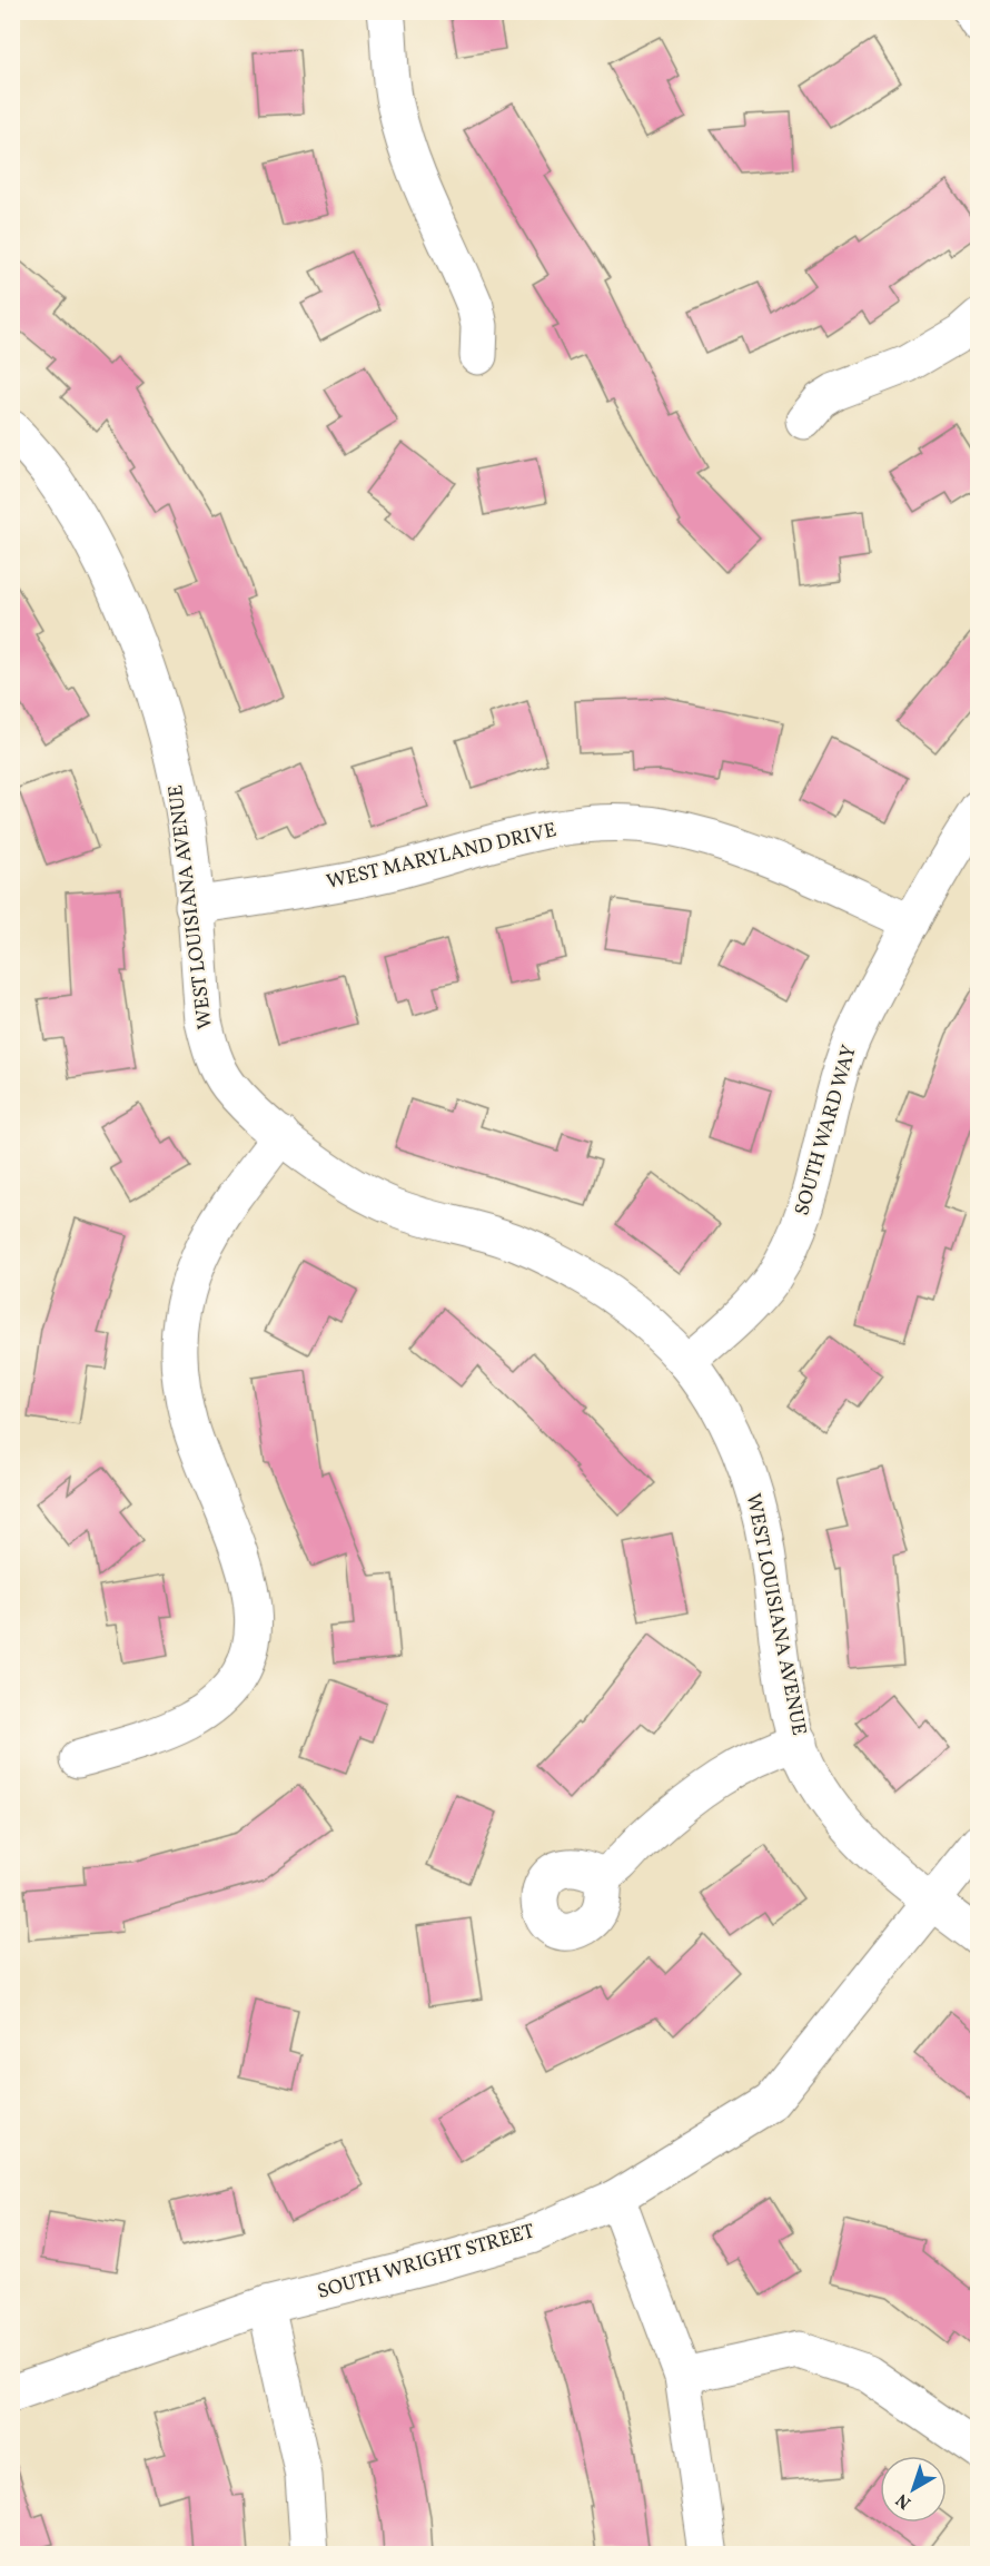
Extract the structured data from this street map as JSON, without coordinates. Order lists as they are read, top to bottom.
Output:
{
  "streets": {
    "street": [
      "WEST MARYLAND DRIVE",
      "WEST LOUISIANA AVENUE",
      "SOUTH WARD WAY",
      "SOUTH WRIGHT STREET"
    ]
  },
  "crossings": [
    ["WEST MARYLAND DRIVE", "WEST LOUISIANA AVENUE"],
    ["WEST MARYLAND DRIVE", "SOUTH WARD WAY"],
    ["WEST LOUISIANA AVENUE", "SOUTH WARD WAY"],
    ["WEST LOUISIANA AVENUE", "SOUTH WRIGHT STREET"]
  ],
  "north": "bottom left"
}
